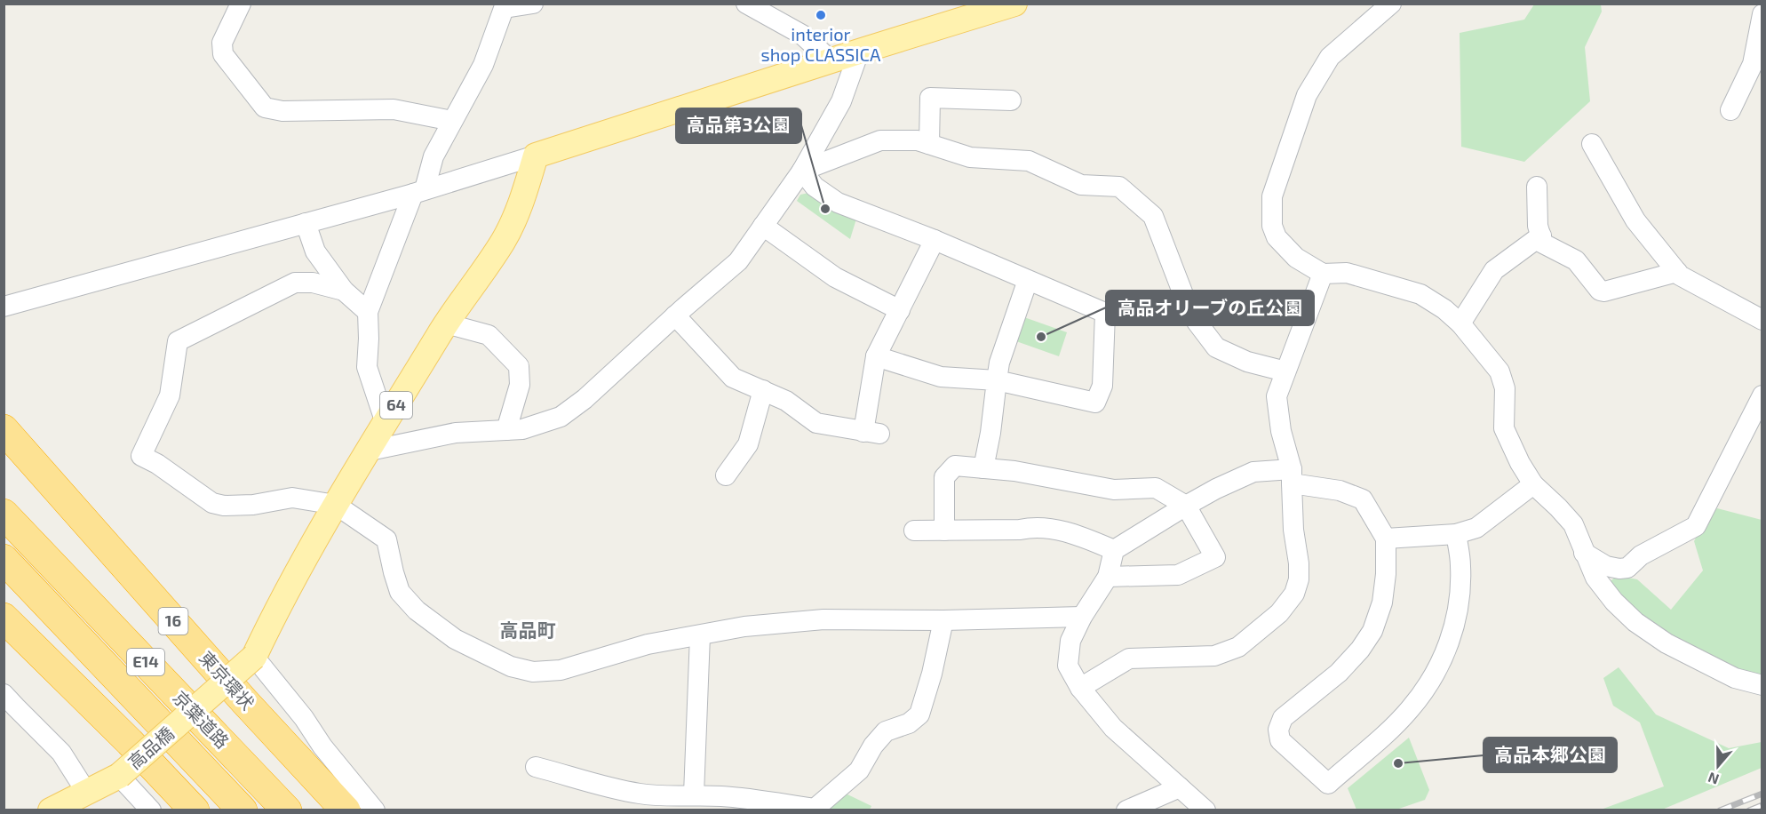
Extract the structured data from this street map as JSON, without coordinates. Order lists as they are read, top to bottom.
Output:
{
  "streets": {
    "highway": [
      "16",
      "E14",
      "東京環状",
      "京葉道路"
    ],
    "main road": ["64", "高品橋"]
  },
  "crossings": [
    ["64", "高品橋"]
  ],
  "districts": ["高品町"],
  "places": [
    "interior shop CLASSICA",
    "高品第3公園",
    "高品オリーブの丘公園",
    "高品本郷公園"
  ],
  "north": "bottom"
}
